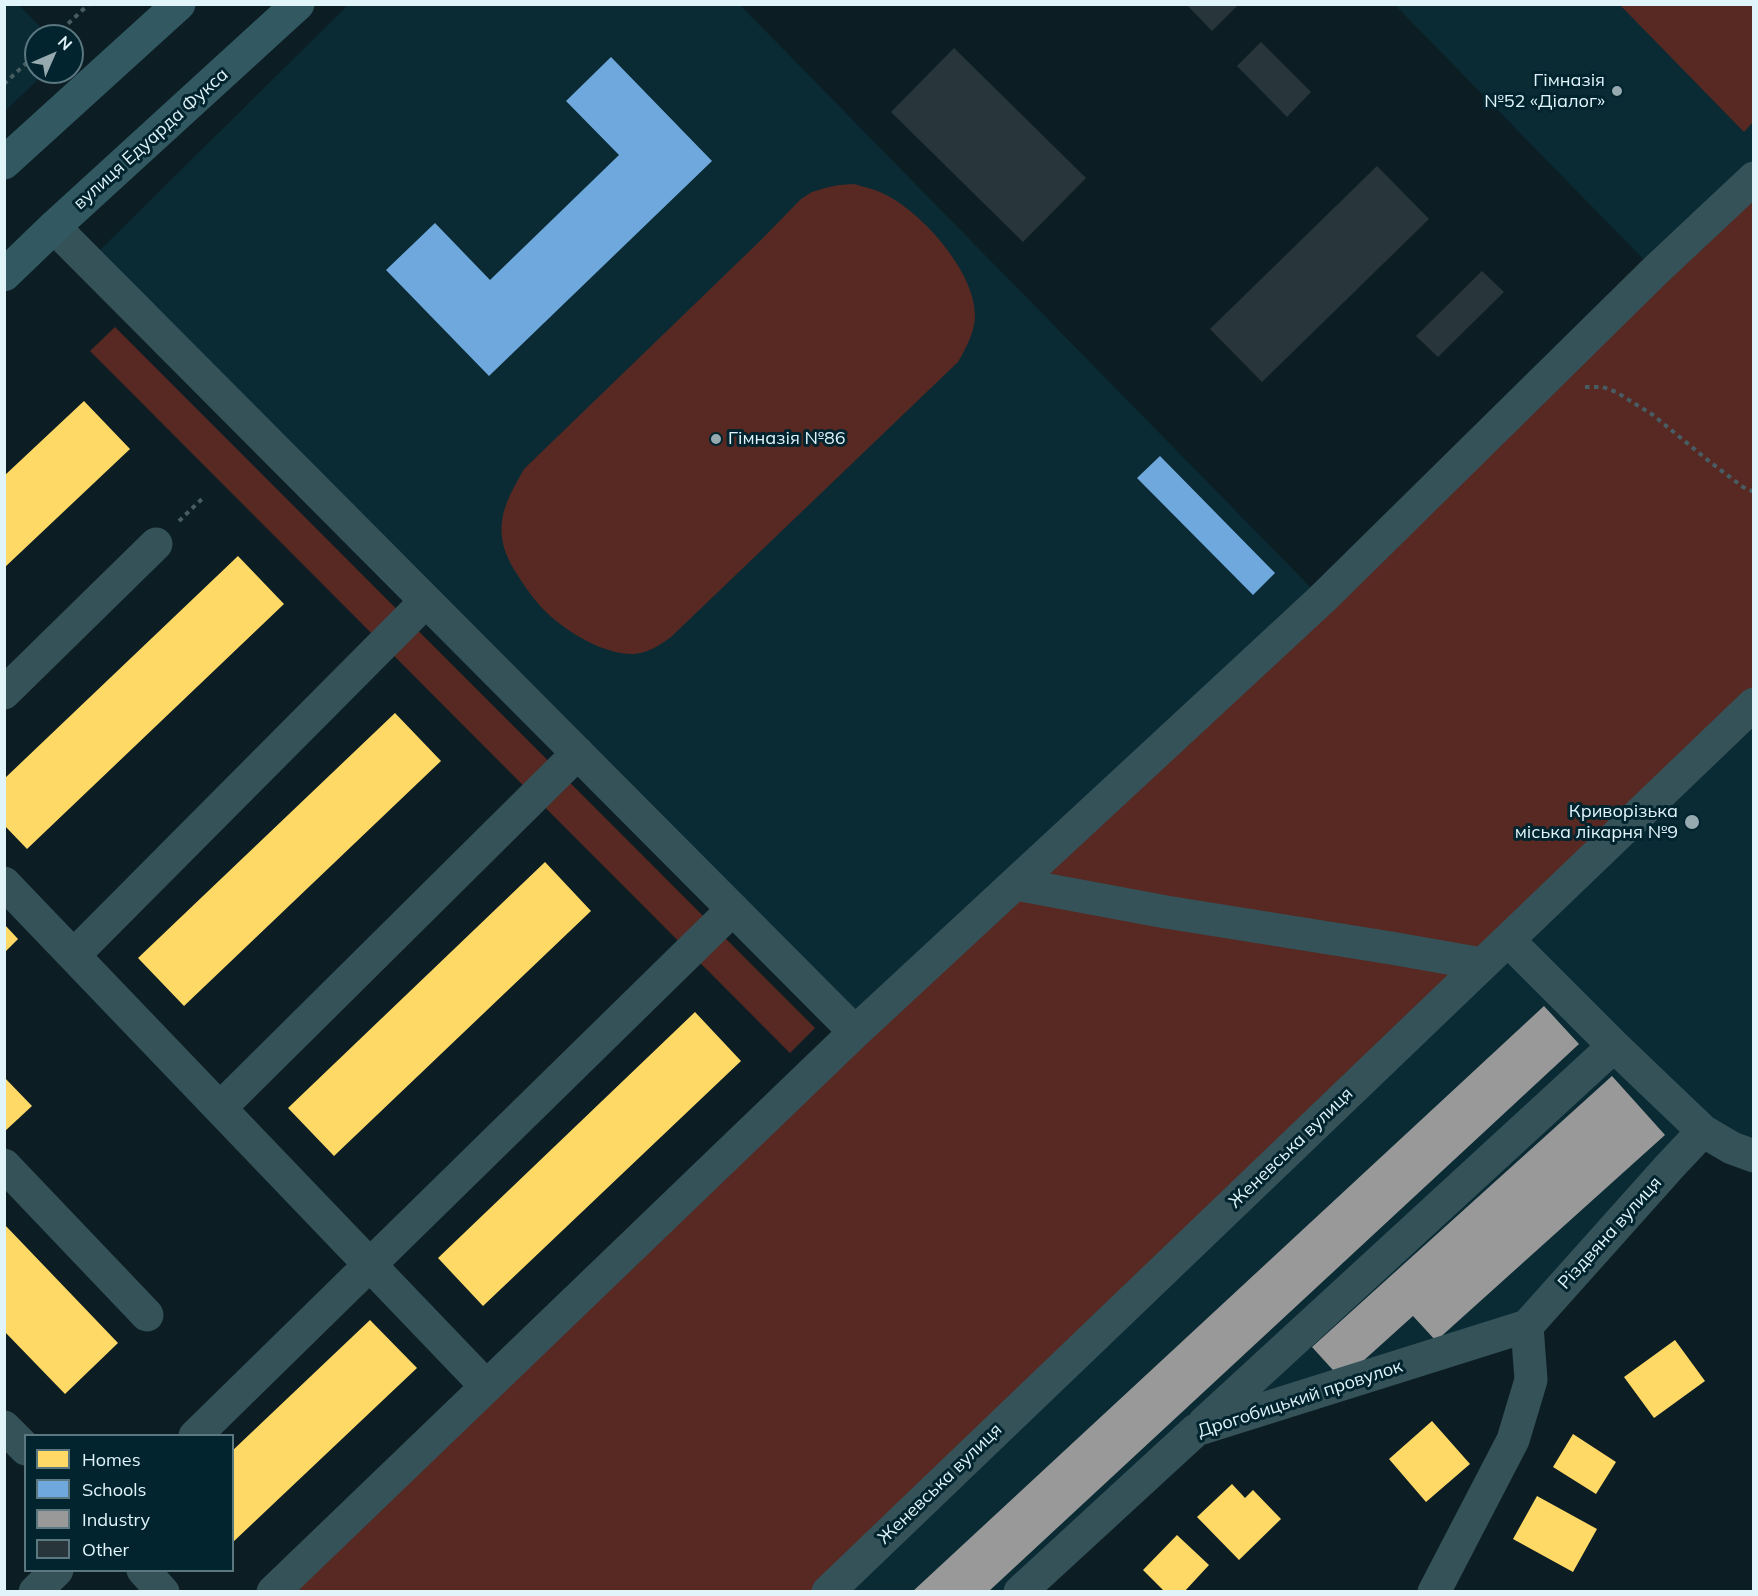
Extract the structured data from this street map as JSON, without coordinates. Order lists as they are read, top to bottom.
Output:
{
  "streets": {
    "main road": ["вулиця Едуарда Фукса"],
    "street": ["Женевська вулиця", "Різдвяна вулиця", "Дрогобицький провулок"]
  },
  "crossings": [
    ["Різдвяна вулиця", "Дрогобицький провулок"]
  ],
  "places": ["Гімназія №52 «Діалог»", "Гімназія №86", "Криворізька міська лікарня №9"],
  "legend": [
    "Homes",
    "Schools",
    "Industry",
    "Other"
  ],
  "north": "top right"
}
